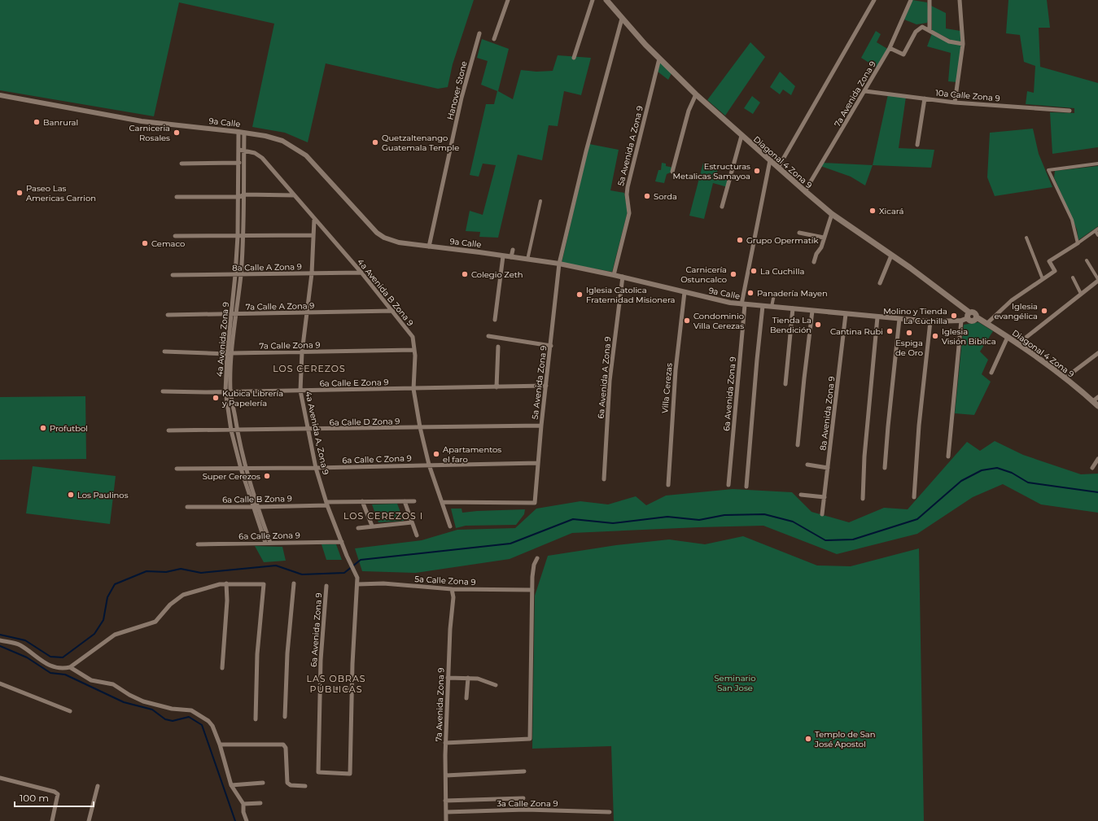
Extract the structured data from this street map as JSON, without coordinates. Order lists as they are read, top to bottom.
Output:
{
  "streets": {
    "main road": ["Diagonal 4 Zona 9"],
    "street": [
      "Hanover Stone",
      "7a Avenida Zona 9",
      "10a Calle Zona 9",
      "9a Calle",
      "5a Avenida A Zona 9",
      "8a Calle A Zona 9",
      "4a Avenida B Zona 9",
      "7a Calle A Zona 9",
      "4a Avenida Zona 9",
      "7a Calle Zona 9",
      "6a Avenida A Zona 9",
      "6a Calle E Zona 9",
      "5a Avenida Zona 9",
      "Villa Cerezas",
      "6a Avenida Zona 9",
      "8a Avenida Zona 9",
      "6a Calle D Zona 9",
      "4a Avenida A, Zona 9",
      "6a Calle C Zona 9",
      "6a Calle B Zona 9",
      "6a Calle Zona 9",
      "5a Calle Zona 9",
      "3a Calle Zona 9"
    ]
  },
  "crossings": [
    ["Hanover Stone", "9a Calle"],
    ["7a Avenida Zona 9", "10a Calle Zona 9"],
    ["7a Avenida Zona 9", "Diagonal 4 Zona 9"],
    ["7a Avenida Zona 9", "5a Calle Zona 9"],
    ["7a Avenida Zona 9", "3a Calle Zona 9"],
    ["9a Calle", "5a Avenida A Zona 9"],
    ["9a Calle", "Diagonal 4 Zona 9"],
    ["9a Calle", "4a Avenida Zona 9"],
    ["9a Calle", "6a Avenida A Zona 9"],
    ["9a Calle", "5a Avenida Zona 9"],
    ["9a Calle", "Villa Cerezas"],
    ["9a Calle", "6a Avenida Zona 9"],
    ["9a Calle", "8a Avenida Zona 9"],
    ["5a Avenida A Zona 9", "Diagonal 4 Zona 9"],
    ["Diagonal 4 Zona 9", "5a Avenida Zona 9"],
    ["Diagonal 4 Zona 9", "6a Avenida Zona 9"],
    ["8a Calle A Zona 9", "4a Avenida B Zona 9"],
    ["8a Calle A Zona 9", "4a Avenida Zona 9"],
    ["8a Calle A Zona 9", "4a Avenida A, Zona 9"],
    ["4a Avenida B Zona 9", "7a Calle A Zona 9"],
    ["4a Avenida B Zona 9", "4a Avenida Zona 9"],
    ["4a Avenida B Zona 9", "7a Calle Zona 9"],
    ["4a Avenida B Zona 9", "6a Calle E Zona 9"],
    ["4a Avenida B Zona 9", "5a Avenida Zona 9"],
    ["4a Avenida B Zona 9", "6a Calle D Zona 9"],
    ["4a Avenida B Zona 9", "4a Avenida A, Zona 9"],
    ["4a Avenida B Zona 9", "6a Calle C Zona 9"],
    ["7a Calle A Zona 9", "4a Avenida Zona 9"],
    ["7a Calle A Zona 9", "4a Avenida A, Zona 9"],
    ["4a Avenida Zona 9", "7a Calle Zona 9"],
    ["4a Avenida Zona 9", "6a Calle E Zona 9"],
    ["4a Avenida Zona 9", "6a Calle D Zona 9"],
    ["4a Avenida Zona 9", "6a Calle C Zona 9"],
    ["4a Avenida Zona 9", "6a Calle B Zona 9"],
    ["4a Avenida Zona 9", "6a Calle Zona 9"],
    ["7a Calle Zona 9", "4a Avenida A, Zona 9"],
    ["6a Calle E Zona 9", "5a Avenida Zona 9"],
    ["6a Calle E Zona 9", "4a Avenida A, Zona 9"],
    ["5a Avenida Zona 9", "6a Calle D Zona 9"],
    ["5a Avenida Zona 9", "6a Calle C Zona 9"],
    ["6a Calle D Zona 9", "4a Avenida A, Zona 9"],
    ["4a Avenida A, Zona 9", "6a Calle C Zona 9"],
    ["4a Avenida A, Zona 9", "6a Calle B Zona 9"],
    ["4a Avenida A, Zona 9", "6a Calle Zona 9"],
    ["4a Avenida A, Zona 9", "5a Calle Zona 9"]
  ],
  "districts": ["LOS CEREZOS", "LOS CEREZOS I", "LAS OBRAS PÚBLICAS"],
  "parks": ["Seminario San Jose"],
  "places": [
    "Banrural",
    "Carniceria Rosales",
    "Quetzaltenango Guatemala Temple",
    "Estructuras Metalicas Samayoa",
    "Paseo Las Americas Carrion",
    "Sorda",
    "Xicará",
    "Grupo Opermatik",
    "Cemaco",
    "La Cuchilla",
    "Colegio Zeth",
    "Carnicería Ostuncalco",
    "Panadería Mayen",
    "Iglesia Catolica Fraternidad Misionera",
    "Iglesia evangélica",
    "Molino y Tienda La Cuchilla",
    "Condominio Villa Cerezas",
    "Tienda La Bendición",
    "Cantina Rubi",
    "Espiga de Oro",
    "Iglesia Visión Biblica",
    "Kubica Librería y Papelería",
    "Profutbol",
    "Apartamentos el faro",
    "Super Cerezos",
    "Los Paulinos",
    "Templo de San José Apostol"
  ],
  "scale_bar": "100 m"
}
